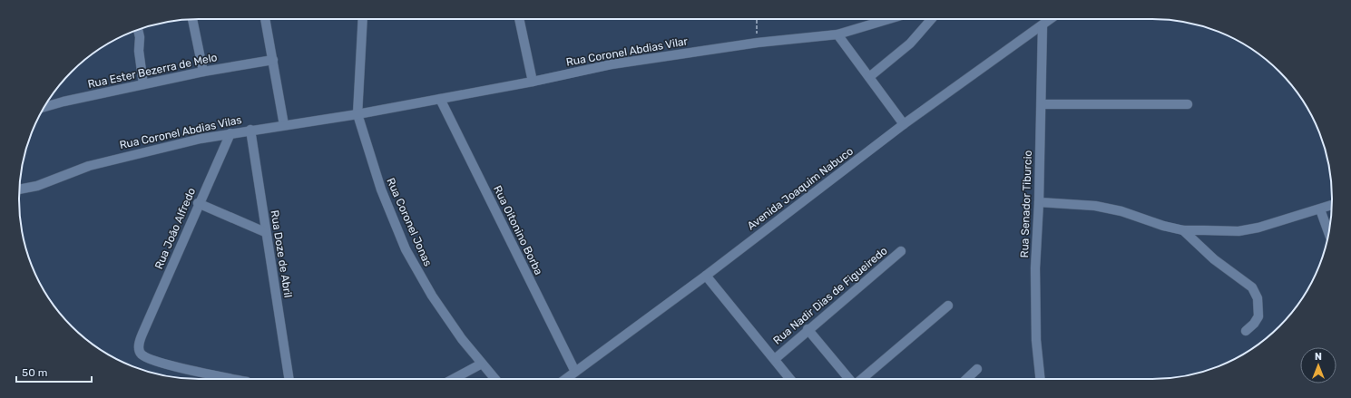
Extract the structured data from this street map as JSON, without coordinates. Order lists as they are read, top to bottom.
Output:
{
  "streets": {
    "street": [
      "Rua Coronel Abdias Vilar",
      "Rua Ester Bezerra de Melo",
      "Rua Coronel Abdias Vilas",
      "Avenida Joaquim Nabuco",
      "Rua Senador Tiburcio",
      "Rua Coronel Jonas",
      "Rua João Alfredo",
      "Rua Oitonino Borba",
      "Rua Doze de Abril",
      "Rua Nadir Dias de Figueiredo"
    ]
  },
  "crossings": [
    ["Rua Coronel Abdias Vilar", "Rua Coronel Abdias Vilas"],
    ["Rua Coronel Abdias Vilar", "Rua Coronel Jonas"],
    ["Rua Coronel Abdias Vilar", "Rua Oitonino Borba"],
    ["Rua Coronel Abdias Vilas", "Rua Coronel Jonas"],
    ["Rua Coronel Abdias Vilas", "Rua João Alfredo"],
    ["Rua Coronel Abdias Vilas", "Rua Doze de Abril"],
    ["Avenida Joaquim Nabuco", "Rua Senador Tiburcio"],
    ["Avenida Joaquim Nabuco", "Rua Oitonino Borba"]
  ],
  "scale_bar": "50 m",
  "north": "top"
}
